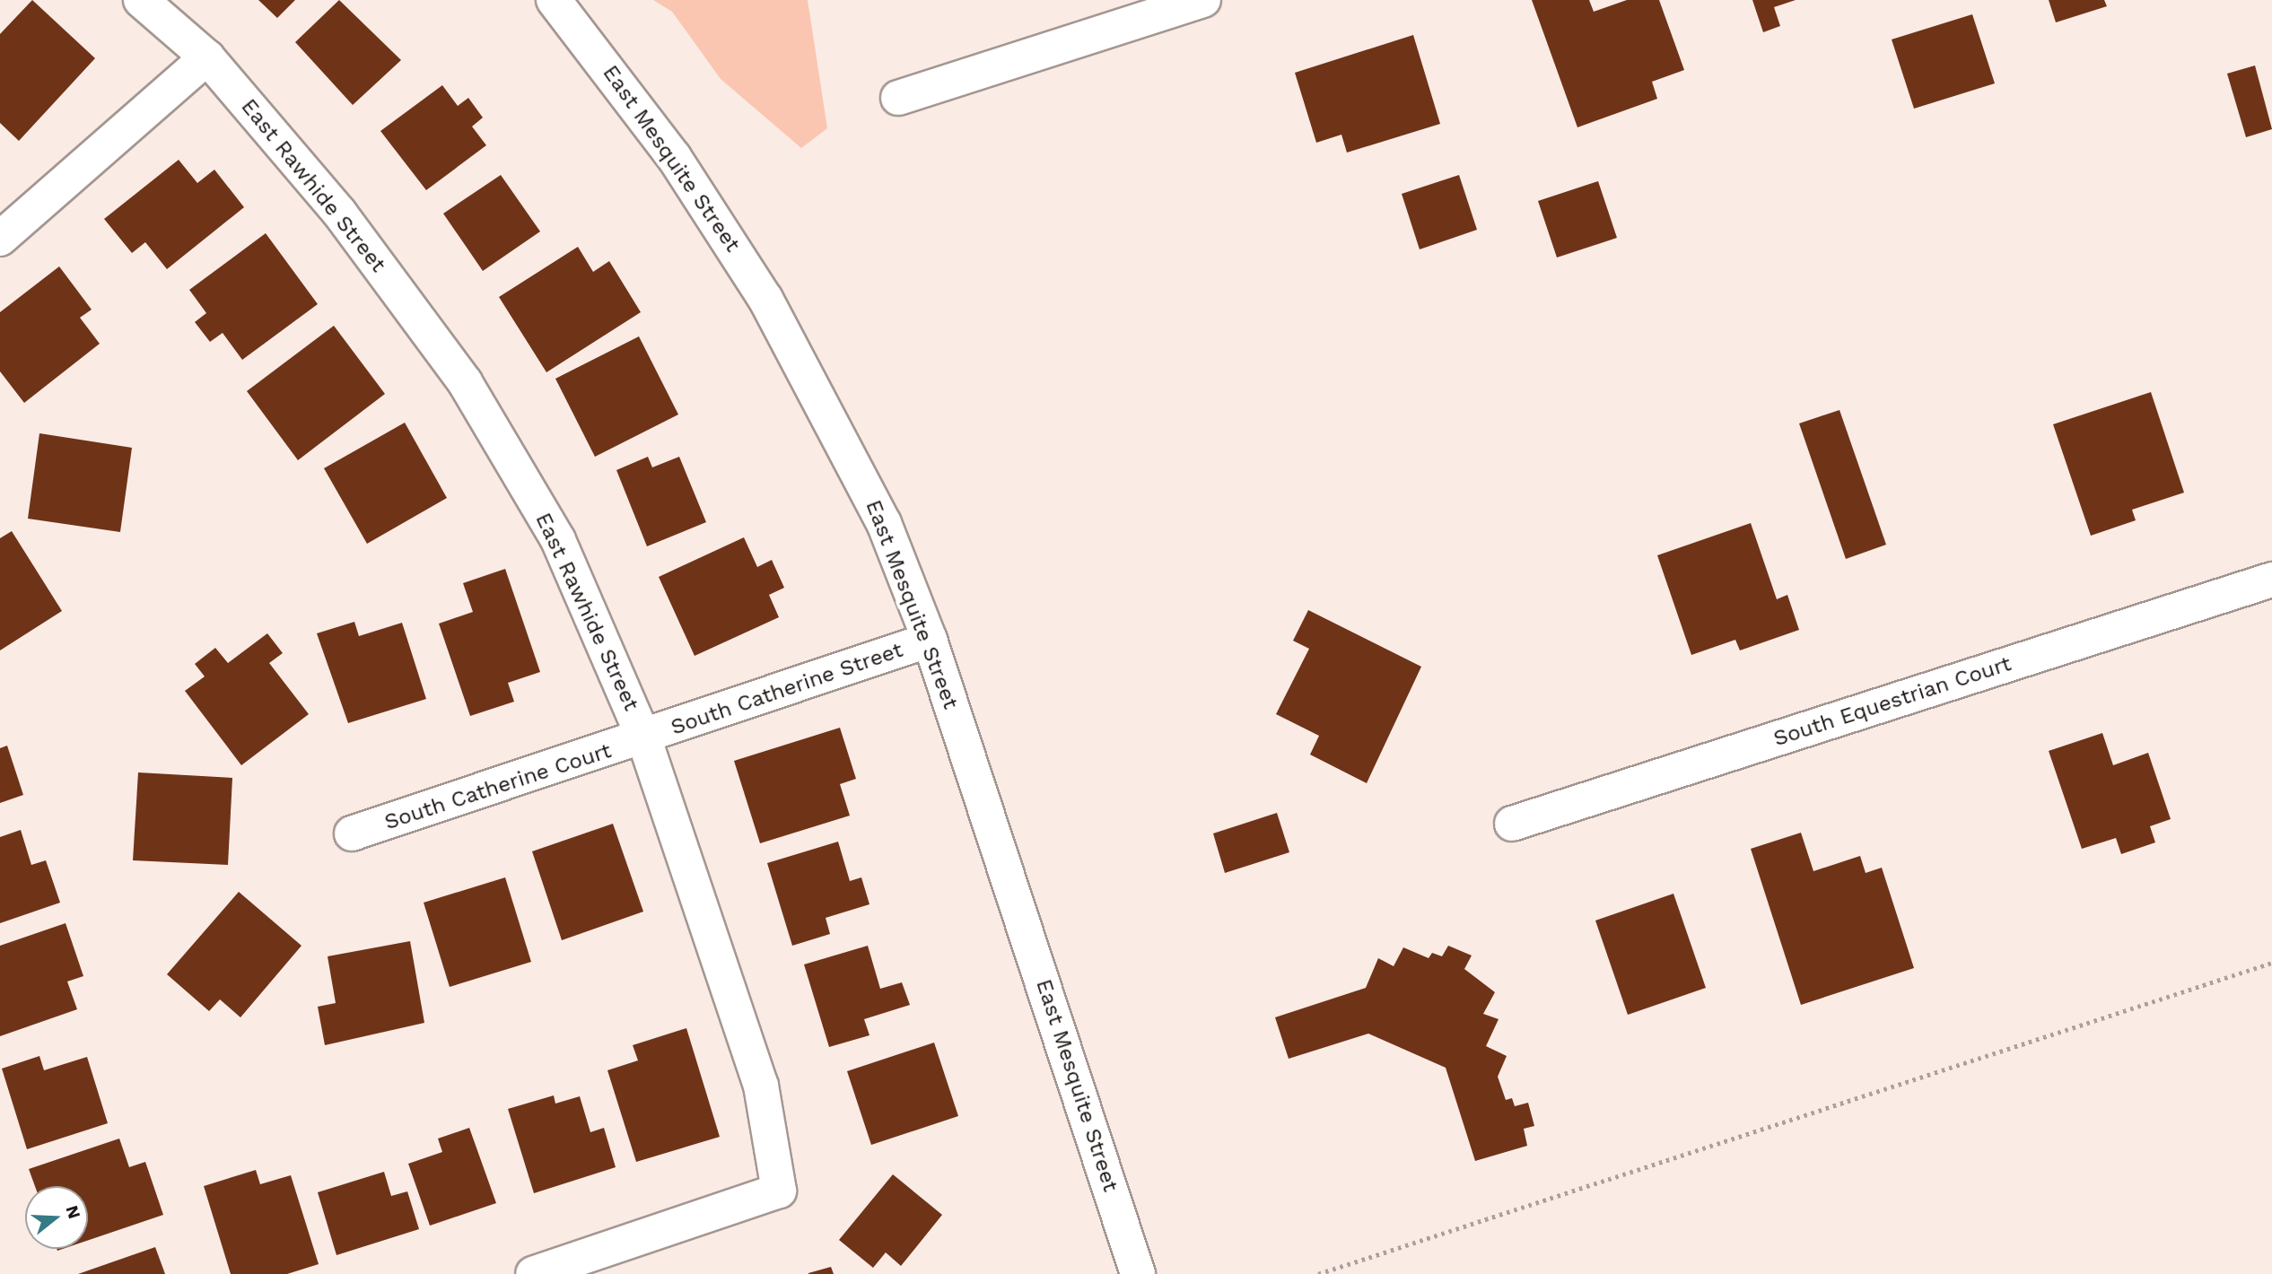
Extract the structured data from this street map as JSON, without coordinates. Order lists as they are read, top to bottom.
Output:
{
  "streets": {
    "street": [
      "East Mesquite Street",
      "East Rawhide Street",
      "South Catherine Street",
      "South Equestrian Court",
      "South Catherine Court"
    ]
  },
  "crossings": [
    ["East Mesquite Street", "South Catherine Street"],
    ["East Rawhide Street", "South Catherine Street"],
    ["East Rawhide Street", "South Catherine Court"],
    ["South Catherine Street", "South Catherine Court"]
  ],
  "north": "right"
}
